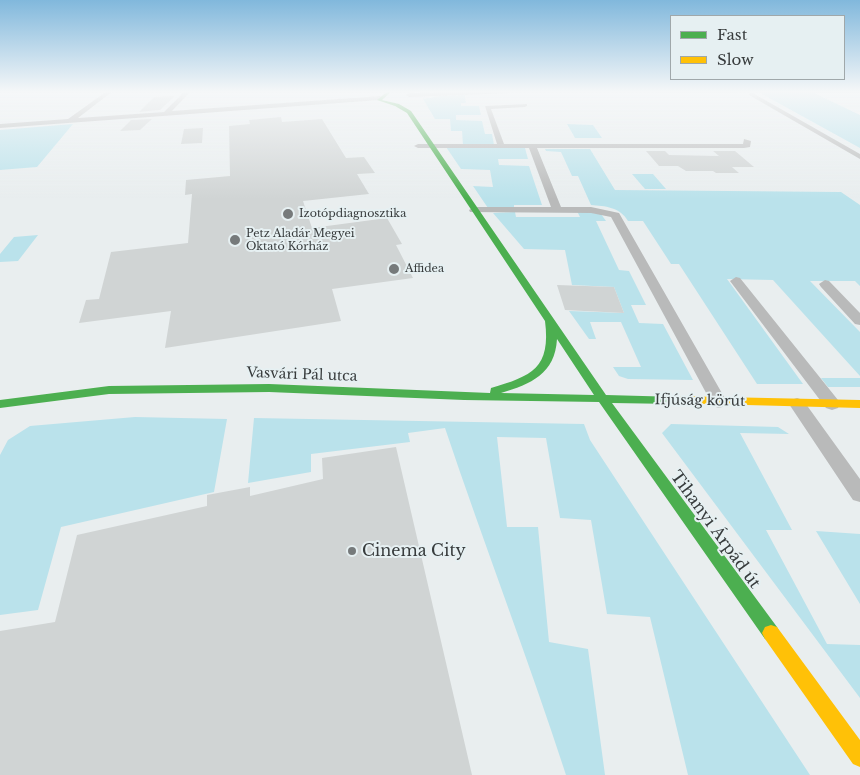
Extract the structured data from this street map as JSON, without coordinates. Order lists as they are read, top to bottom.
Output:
{
  "streets": {
    "street": ["Vasvári Pál utca", "Ifjúság körút", "Tihanyi Árpád út"]
  },
  "crossings": [
    ["Vasvári Pál utca", "Ifjúság körút"],
    ["Vasvári Pál utca", "Tihanyi Árpád út"],
    ["Ifjúság körút", "Tihanyi Árpád út"]
  ],
  "places": [
    "Izotópdiagnosztika",
    "Petz Aladár Megyei Oktató Kórház",
    "Affidea",
    "Cinema City"
  ],
  "legend": ["Fast", "Slow"]
}
